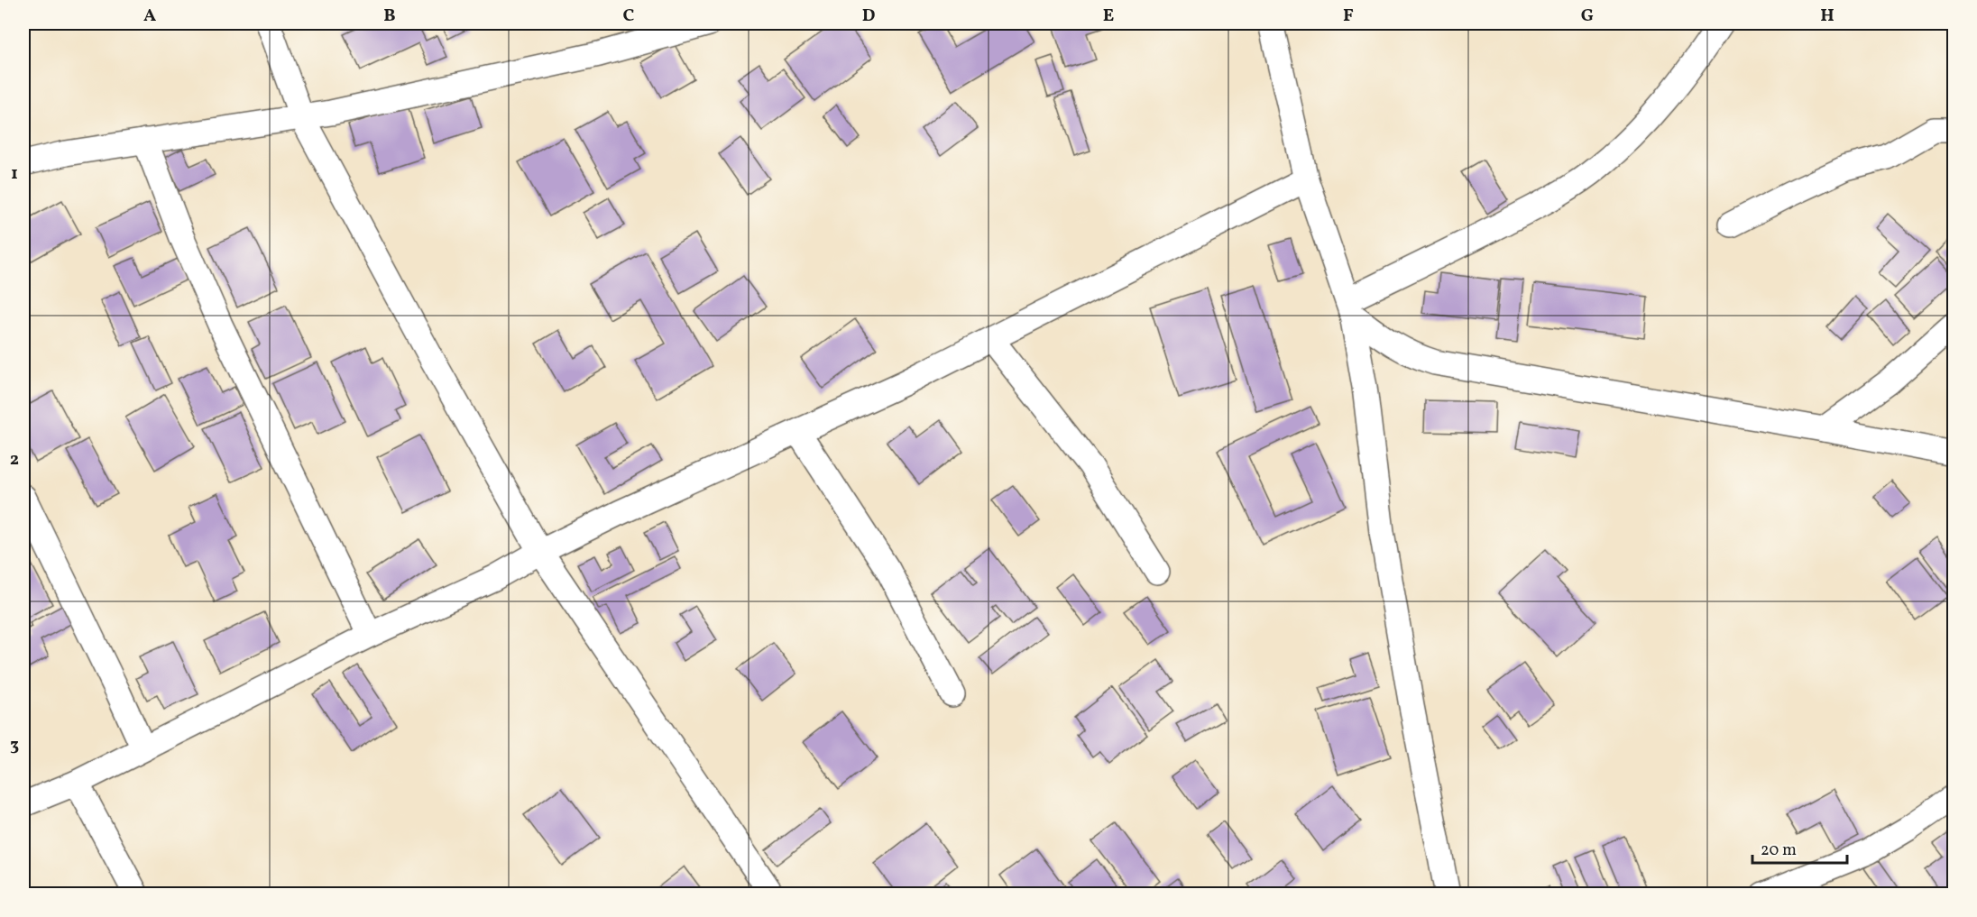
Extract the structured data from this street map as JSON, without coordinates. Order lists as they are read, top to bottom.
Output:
{
  "scale_bar": "20 m",
  "grid": {
    "columns": [
      "A",
      "B",
      "C",
      "D",
      "E",
      "F",
      "G",
      "H"
    ],
    "rows": ["1", "2", "3"]
  }
}
